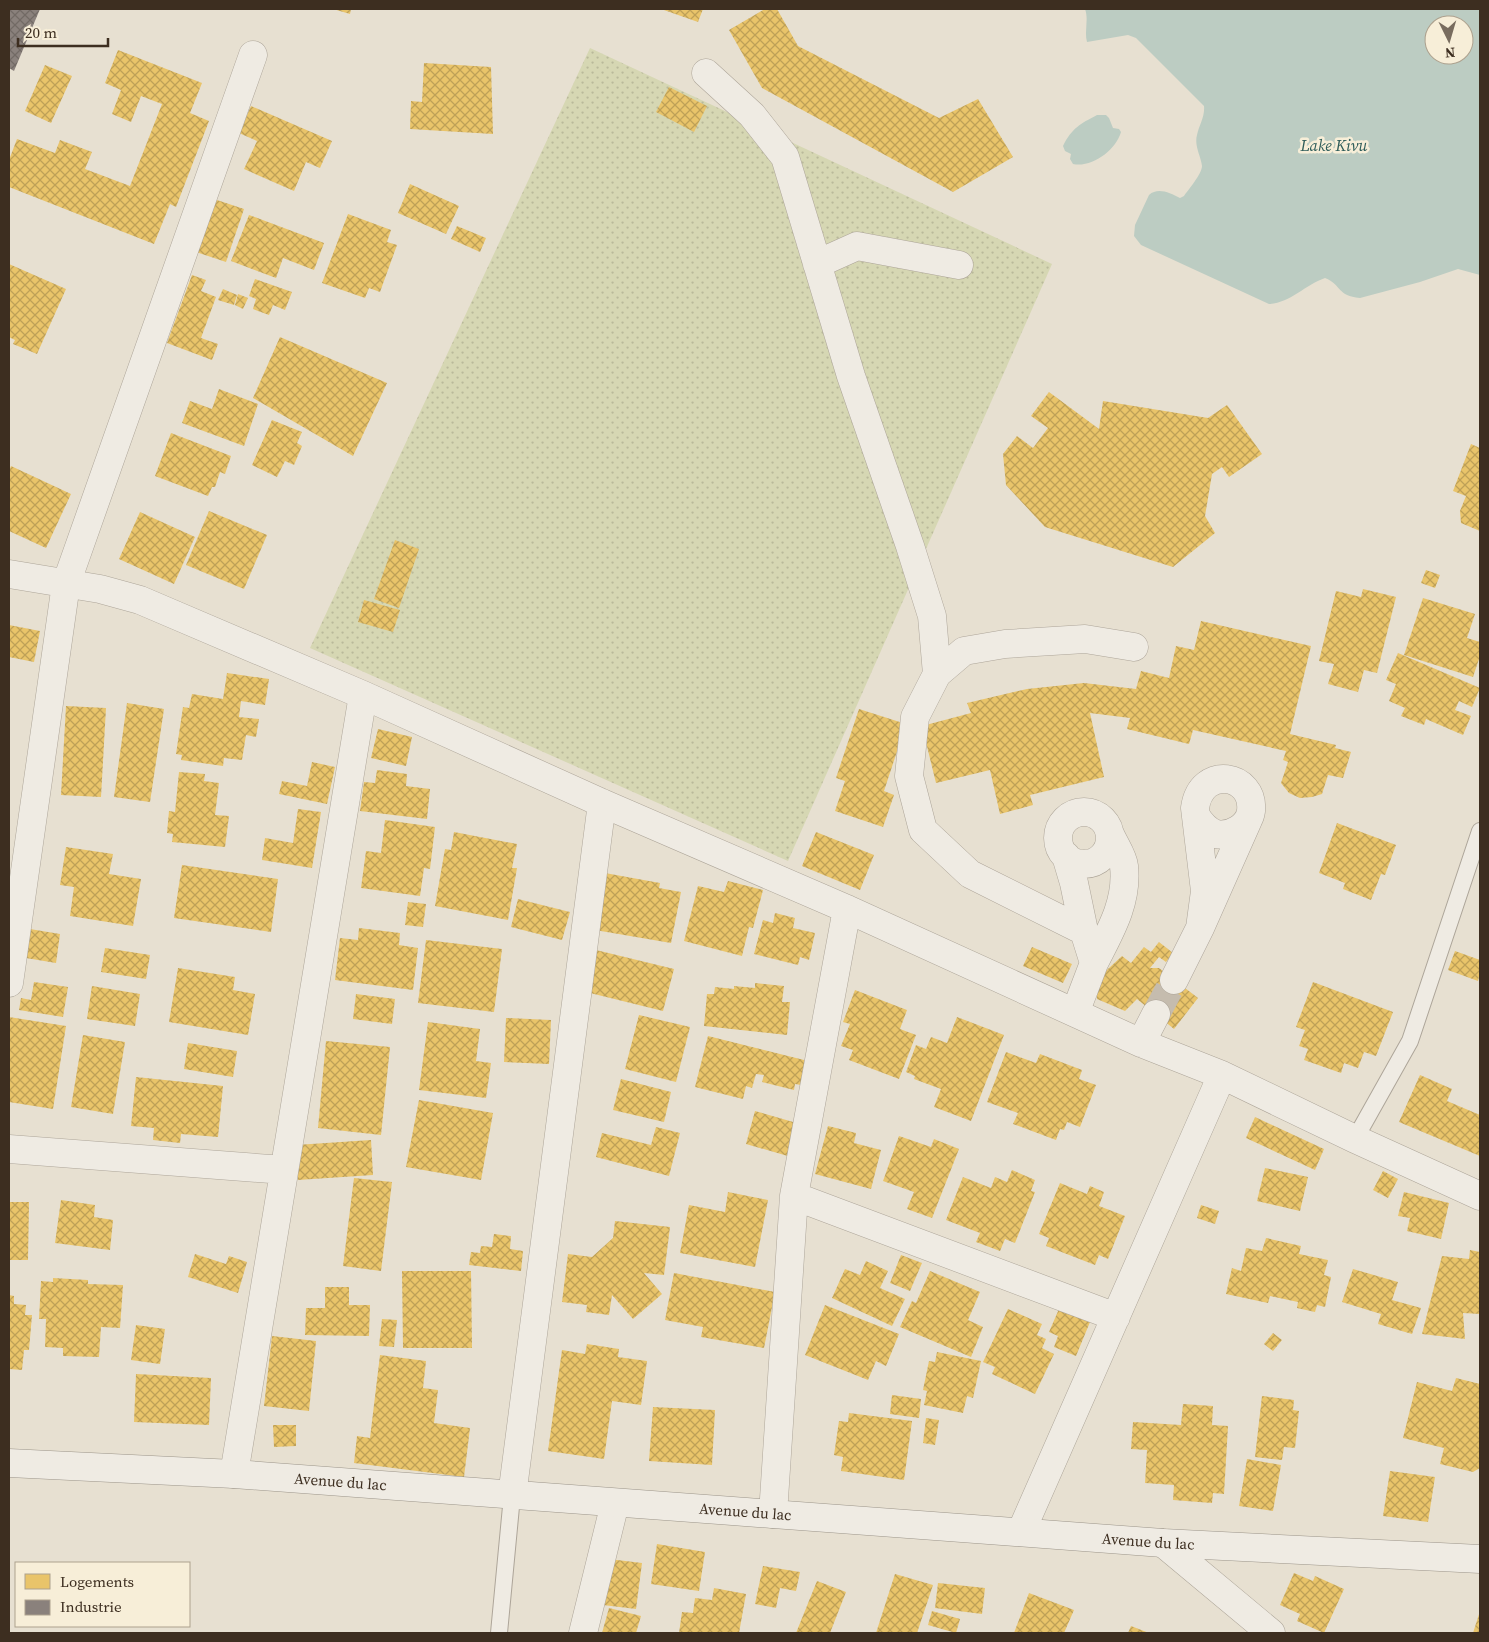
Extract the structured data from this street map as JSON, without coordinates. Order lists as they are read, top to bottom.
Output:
{
  "streets": {
    "street": ["Avenue du lac"]
  },
  "water": ["Lake Kivu"],
  "legend": ["Logements", "Industrie"],
  "scale_bar": "20 m",
  "north": "bottom"
}
